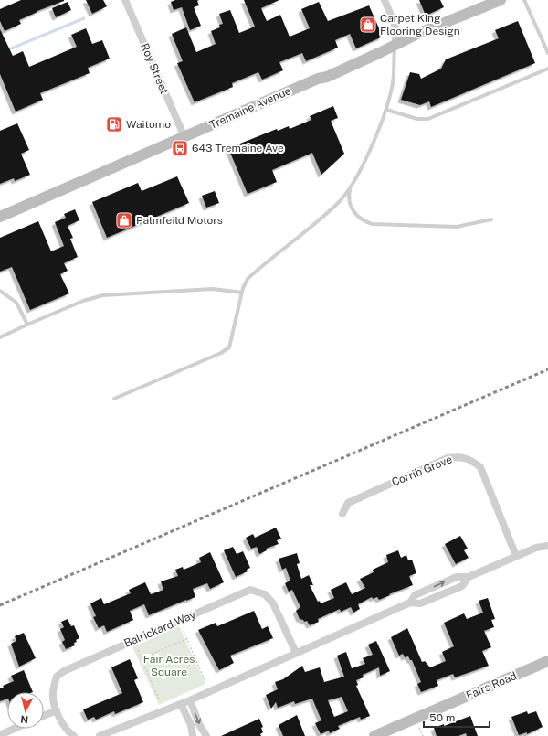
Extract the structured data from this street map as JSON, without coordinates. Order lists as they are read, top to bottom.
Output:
{
  "streets": {
    "main road": ["Tremaine Avenue", "Fairs Road"],
    "street": ["Roy Street", "Corrib Grove", "Balrickard Way"]
  },
  "crossings": [
    ["Roy Street", "Tremaine Avenue"]
  ],
  "parks": ["Fair Acres Square"],
  "places": {
    "shop": ["Carpet King Flooring Design", "Palmfeild Motors"],
    "fuel station": ["Waitomo"],
    "bus stop": ["643 Tremaine Ave"]
  },
  "scale_bar": "50 m",
  "north": "bottom"
}
